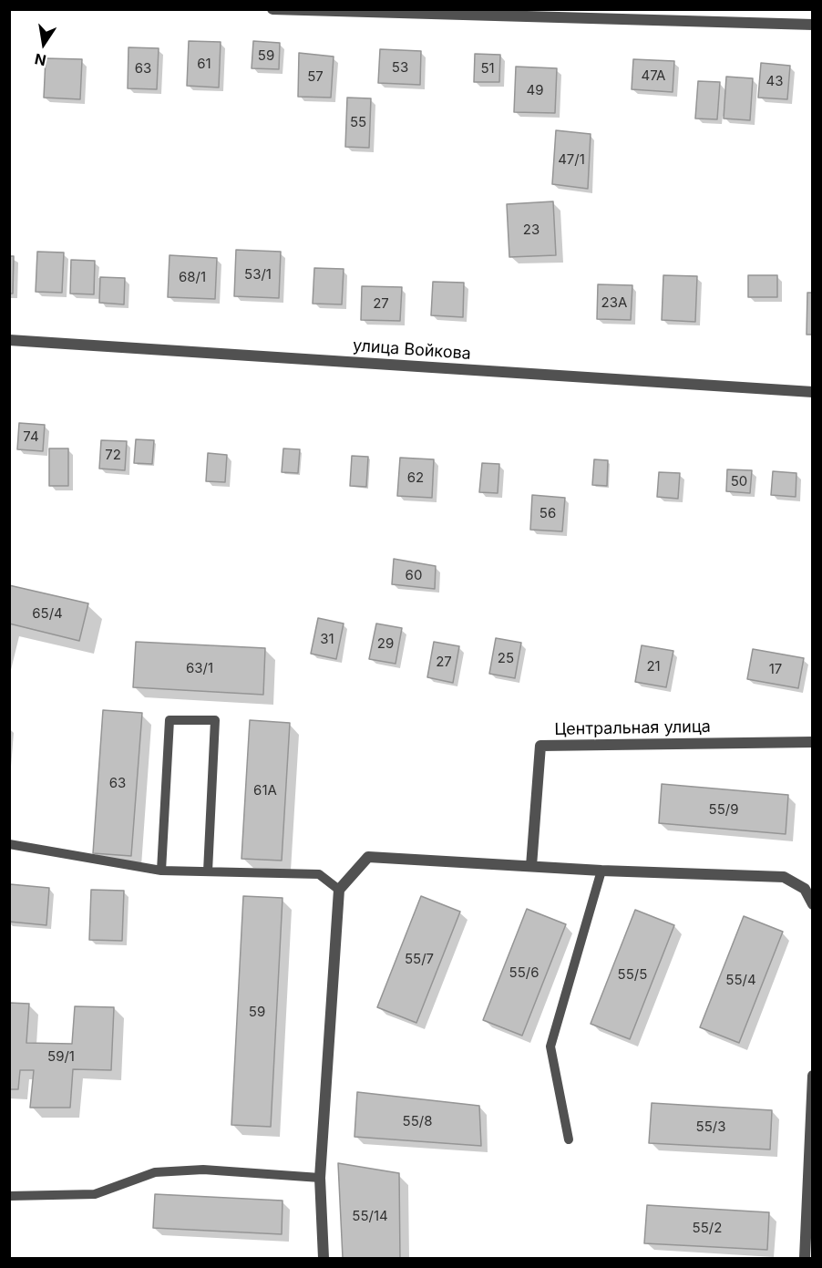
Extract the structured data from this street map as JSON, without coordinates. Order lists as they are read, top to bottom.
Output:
{
  "streets": {
    "street": ["улица Войкова", "Центральная улица"]
  },
  "house_numbers": [
    "59",
    "61",
    "53",
    "63",
    "51",
    "47А",
    "57",
    "43",
    "49",
    "55",
    "47/1",
    "23",
    "53/1",
    "68/1",
    "23А",
    "27",
    "74",
    "72",
    "62",
    "50",
    "56",
    "60",
    "65/4",
    "31",
    "29",
    "25",
    "27",
    "21",
    "63/1",
    "17",
    "63",
    "61А",
    "55/9",
    "55/7",
    "55/6",
    "55/5",
    "55/4",
    "59",
    "59/1",
    "55/8",
    "55/3",
    "55/14",
    "55/2"
  ],
  "north": "bottom"
}
